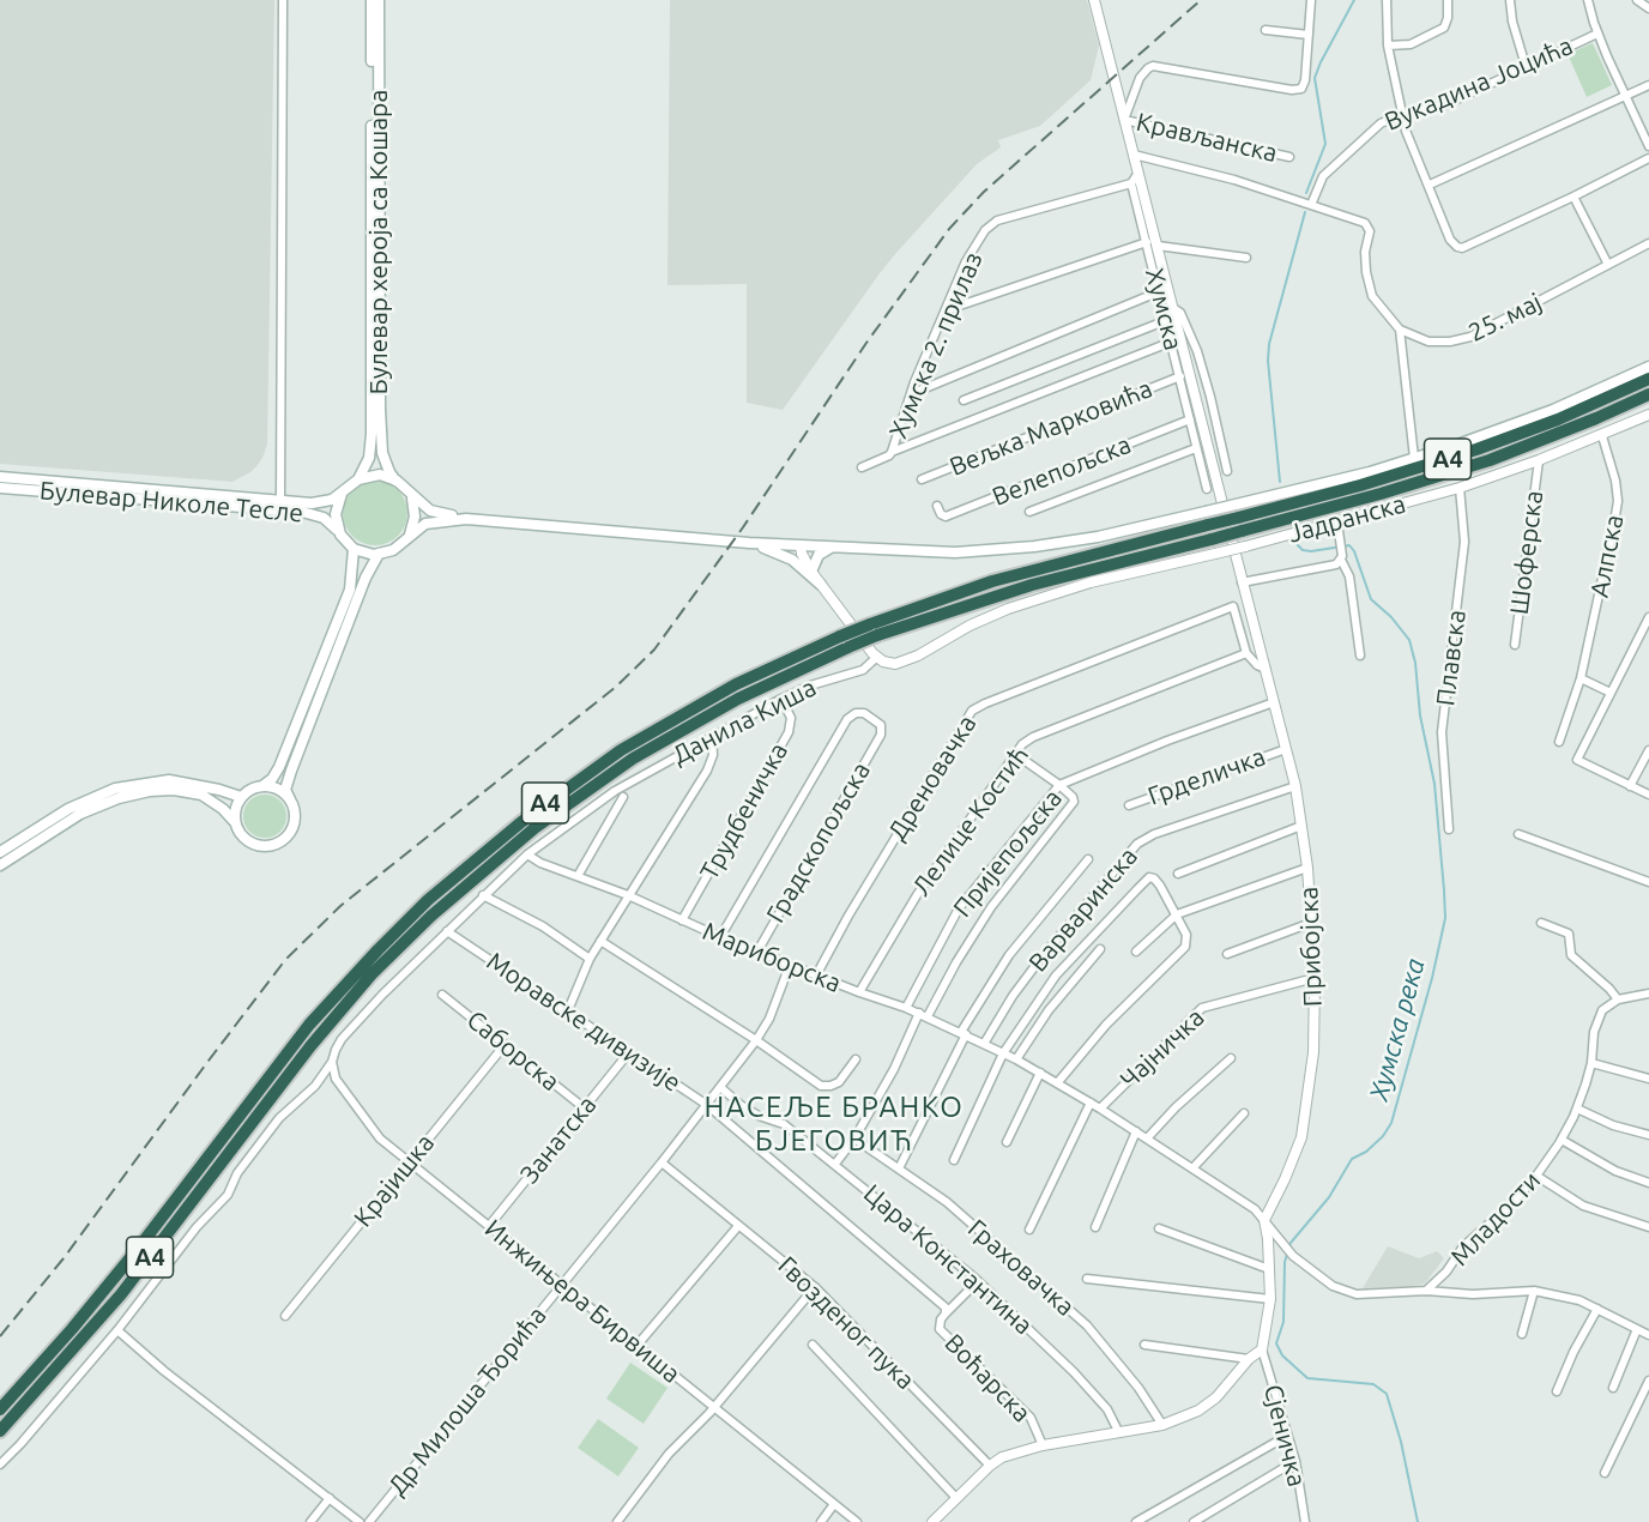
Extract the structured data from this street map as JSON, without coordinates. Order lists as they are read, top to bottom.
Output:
{
  "streets": {
    "highway": ["A4"],
    "main road": ["Булевар хероја са Кошара", "Булевар Николе Тесле"],
    "street": [
      "Вукадина Јоцића",
      "Крављанска",
      "Хумска",
      "25. мај",
      "Хумска 2. прилаз",
      "Вељка Марковића",
      "Велепољска",
      "Јадранска",
      "Шоферска",
      "Алпска",
      "Плавска",
      "Данила Киша",
      "Грделичка",
      "Дреновачка",
      "Трудбеничка",
      "Лелице Костић",
      "Градскопољска",
      "Пријепољска",
      "Варваринска",
      "Прибојска",
      "Мариборска",
      "Моравске дивизије",
      "Чајничка",
      "Саборска",
      "Занатска",
      "Крајишка",
      "Младости",
      "Цара Константина",
      "Граховачка",
      "Инжињера Бирвиша",
      "Гвозденог пука",
      "Воћарска",
      "Др Милоша Ђорића",
      "Сјеничка"
    ]
  },
  "crossings": [
    ["Вукадина Јоцића", "25. мај"],
    ["Крављанска", "Хумска"],
    ["Булевар хероја са Кошара", "Булевар Николе Тесле"],
    ["Хумска", "Хумска 2. прилаз"],
    ["Хумска", "Вељка Марковића"],
    ["Хумска", "Велепољска"],
    ["Хумска", "Прибојска"],
    ["Јадранска", "Шоферска"],
    ["Јадранска", "Алпска"],
    ["Јадранска", "Плавска"],
    ["Јадранска", "Данила Киша"],
    ["Данила Киша", "Трудбеничка"],
    ["Данила Киша", "Мариборска"],
    ["Данила Киша", "Моравске дивизије"],
    ["Данила Киша", "Инжињера Бирвиша"],
    ["Грделичка", "Прибојска"],
    ["Дреновачка", "Лелице Костић"],
    ["Дреновачка", "Мариборска"],
    ["Трудбеничка", "Мариборска"],
    ["Лелице Костић", "Мариборска"],
    ["Градскопољска", "Мариборска"],
    ["Пријепољска", "Прибојска"],
    ["Пријепољска", "Мариборска"],
    ["Варваринска", "Прибојска"],
    ["Варваринска", "Мариборска"],
    ["Прибојска", "Мариборска"],
    ["Прибојска", "Чајничка"],
    ["Мариборска", "Чајничка"],
    ["Мариборска", "Др Милоша Ђорића"],
    ["Моравске дивизије", "Занатска"],
    ["Моравске дивизије", "Воћарска"],
    ["Моравске дивизије", "Др Милоша Ђорића"],
    ["Саборска", "Занатска"],
    ["Саборска", "Крајишка"],
    ["Занатска", "Инжињера Бирвиша"],
    ["Крајишка", "Инжињера Бирвиша"],
    ["Цара Константина", "Воћарска"],
    ["Цара Константина", "Др Милоша Ђорића"],
    ["Инжињера Бирвиша", "Др Милоша Ђорића"],
    ["Гвозденог пука", "Др Милоша Ђорића"]
  ],
  "districts": ["НАСЕЉЕ БРАНКО БЈЕГОВИЋ"],
  "water": ["Хумска река"]
}
